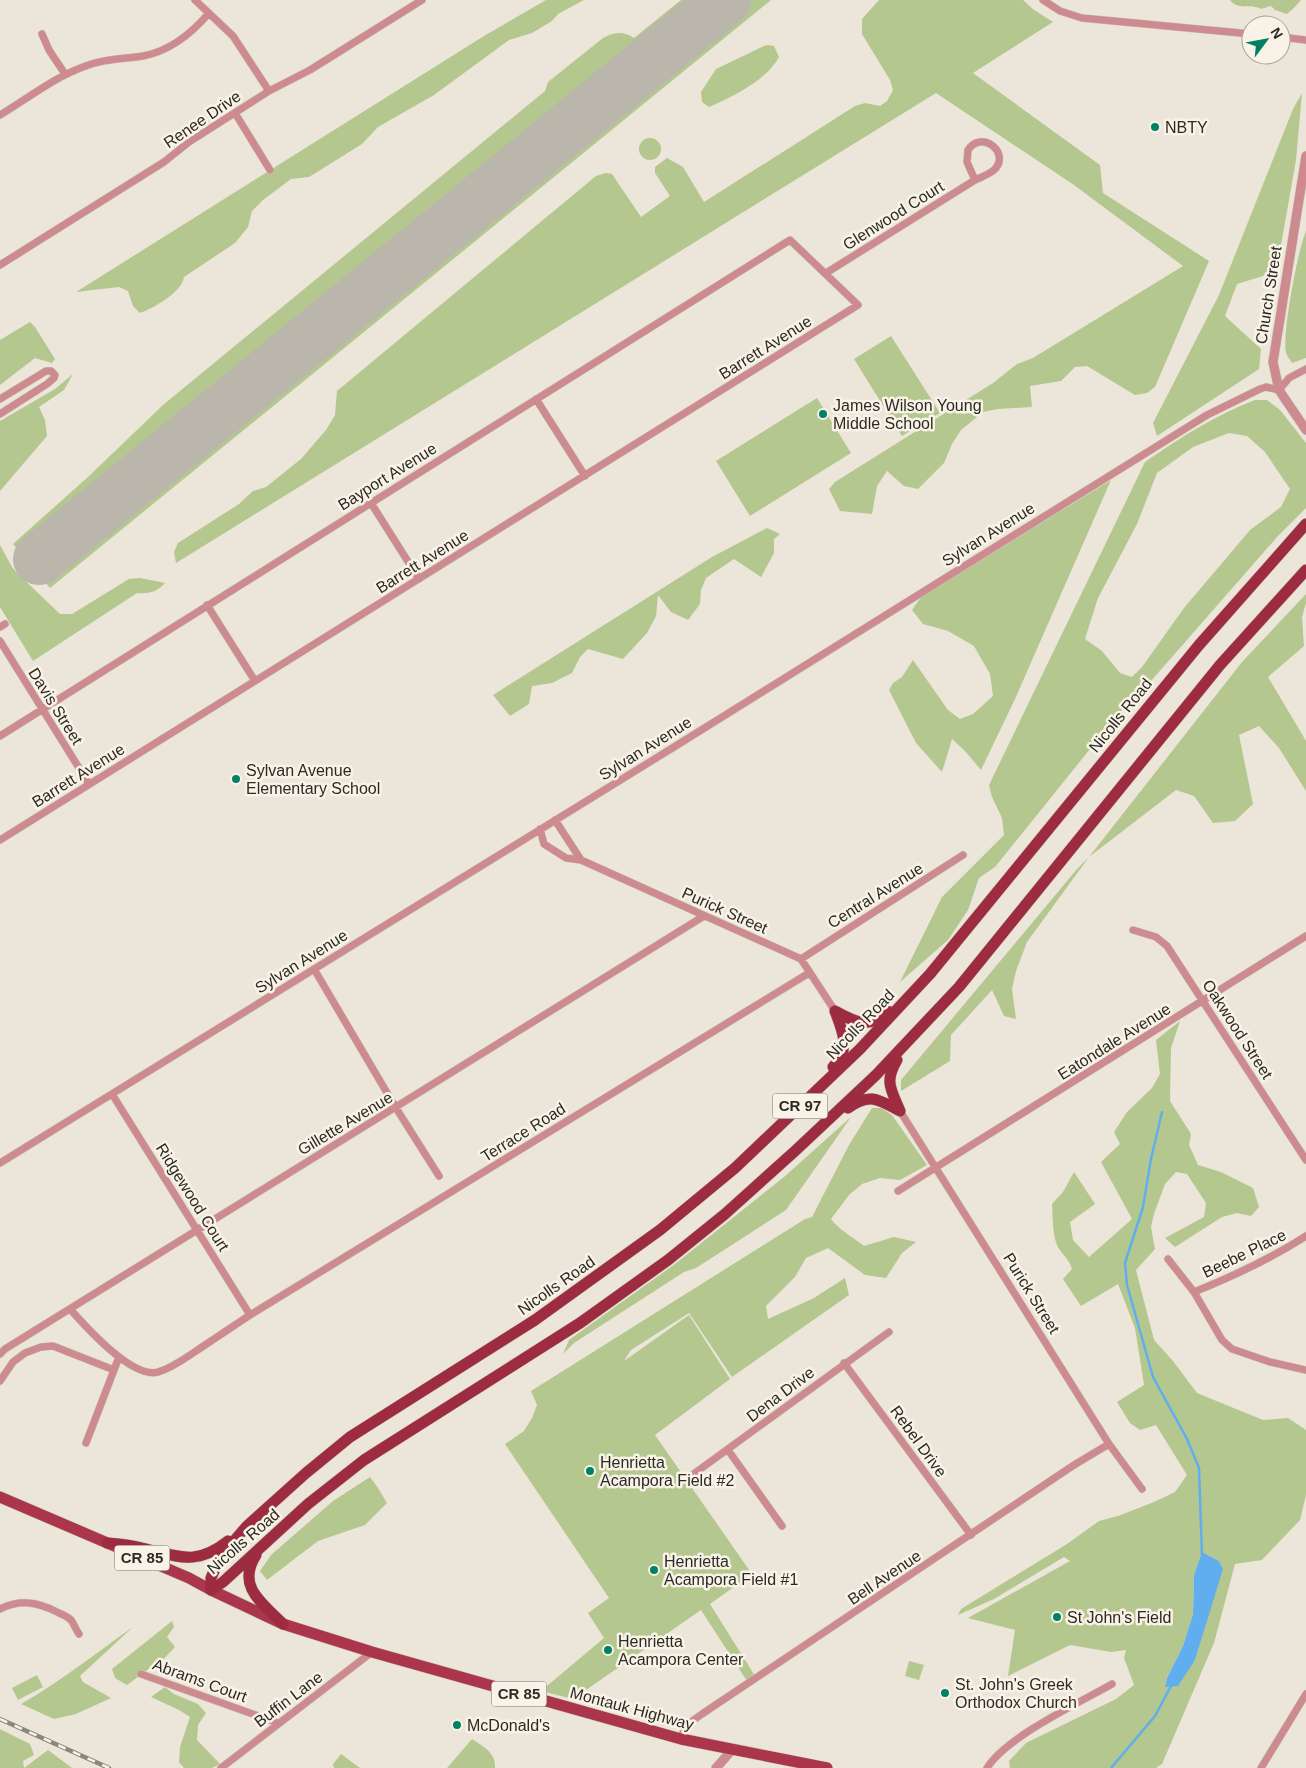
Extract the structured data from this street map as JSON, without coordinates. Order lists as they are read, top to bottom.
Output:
{
  "streets": {
    "highway": ["Nicolls Road", "CR 97"],
    "main road": ["CR 85", "Montauk Highway"],
    "street": [
      "Renee Drive",
      "Glenwood Court",
      "Church Street",
      "Barrett Avenue",
      "Bayport Avenue",
      "Sylvan Avenue",
      "Davis Street",
      "Central Avenue",
      "Purick Street",
      "Oakwood Street",
      "Eatondale Avenue",
      "Gillette Avenue",
      "Terrace Road",
      "Ridgewood Court",
      "Beebe Place",
      "Dena Drive",
      "Rebel Drive",
      "Bell Avenue",
      "Abrams Court",
      "Buffin Lane"
    ]
  },
  "crossings": [
    ["Glenwood Court", "Barrett Avenue"],
    ["Glenwood Court", "Bayport Avenue"],
    ["Church Street", "Sylvan Avenue"],
    ["Barrett Avenue", "Bayport Avenue"],
    ["Barrett Avenue", "Davis Street"],
    ["Bayport Avenue", "Davis Street"],
    ["Sylvan Avenue", "Purick Street"],
    ["Sylvan Avenue", "Ridgewood Court"],
    ["Nicolls Road", "CR 85"],
    ["Central Avenue", "Purick Street"],
    ["Purick Street", "Eatondale Avenue"],
    ["Purick Street", "Gillette Avenue"],
    ["Purick Street", "Bell Avenue"],
    ["Oakwood Street", "Eatondale Avenue"],
    ["Gillette Avenue", "Terrace Road"],
    ["Gillette Avenue", "Ridgewood Court"],
    ["Terrace Road", "Ridgewood Court"],
    ["Dena Drive", "Rebel Drive"],
    ["Rebel Drive", "Bell Avenue"],
    ["CR 85", "Buffin Lane"],
    ["CR 85", "Montauk Highway"],
    ["Bell Avenue", "Montauk Highway"],
    ["Abrams Court", "Buffin Lane"],
    ["Buffin Lane", "Montauk Highway"]
  ],
  "places": [
    "NBTY",
    "James Wilson Young Middle School",
    "Sylvan Avenue Elementary School",
    "Henrietta Acampora Field #2",
    "Henrietta Acampora Field #1",
    "St John's Field",
    "Henrietta Acampora Center",
    "St. John's Greek Orthodox Church",
    "McDonald's"
  ],
  "north": "top right"
}
